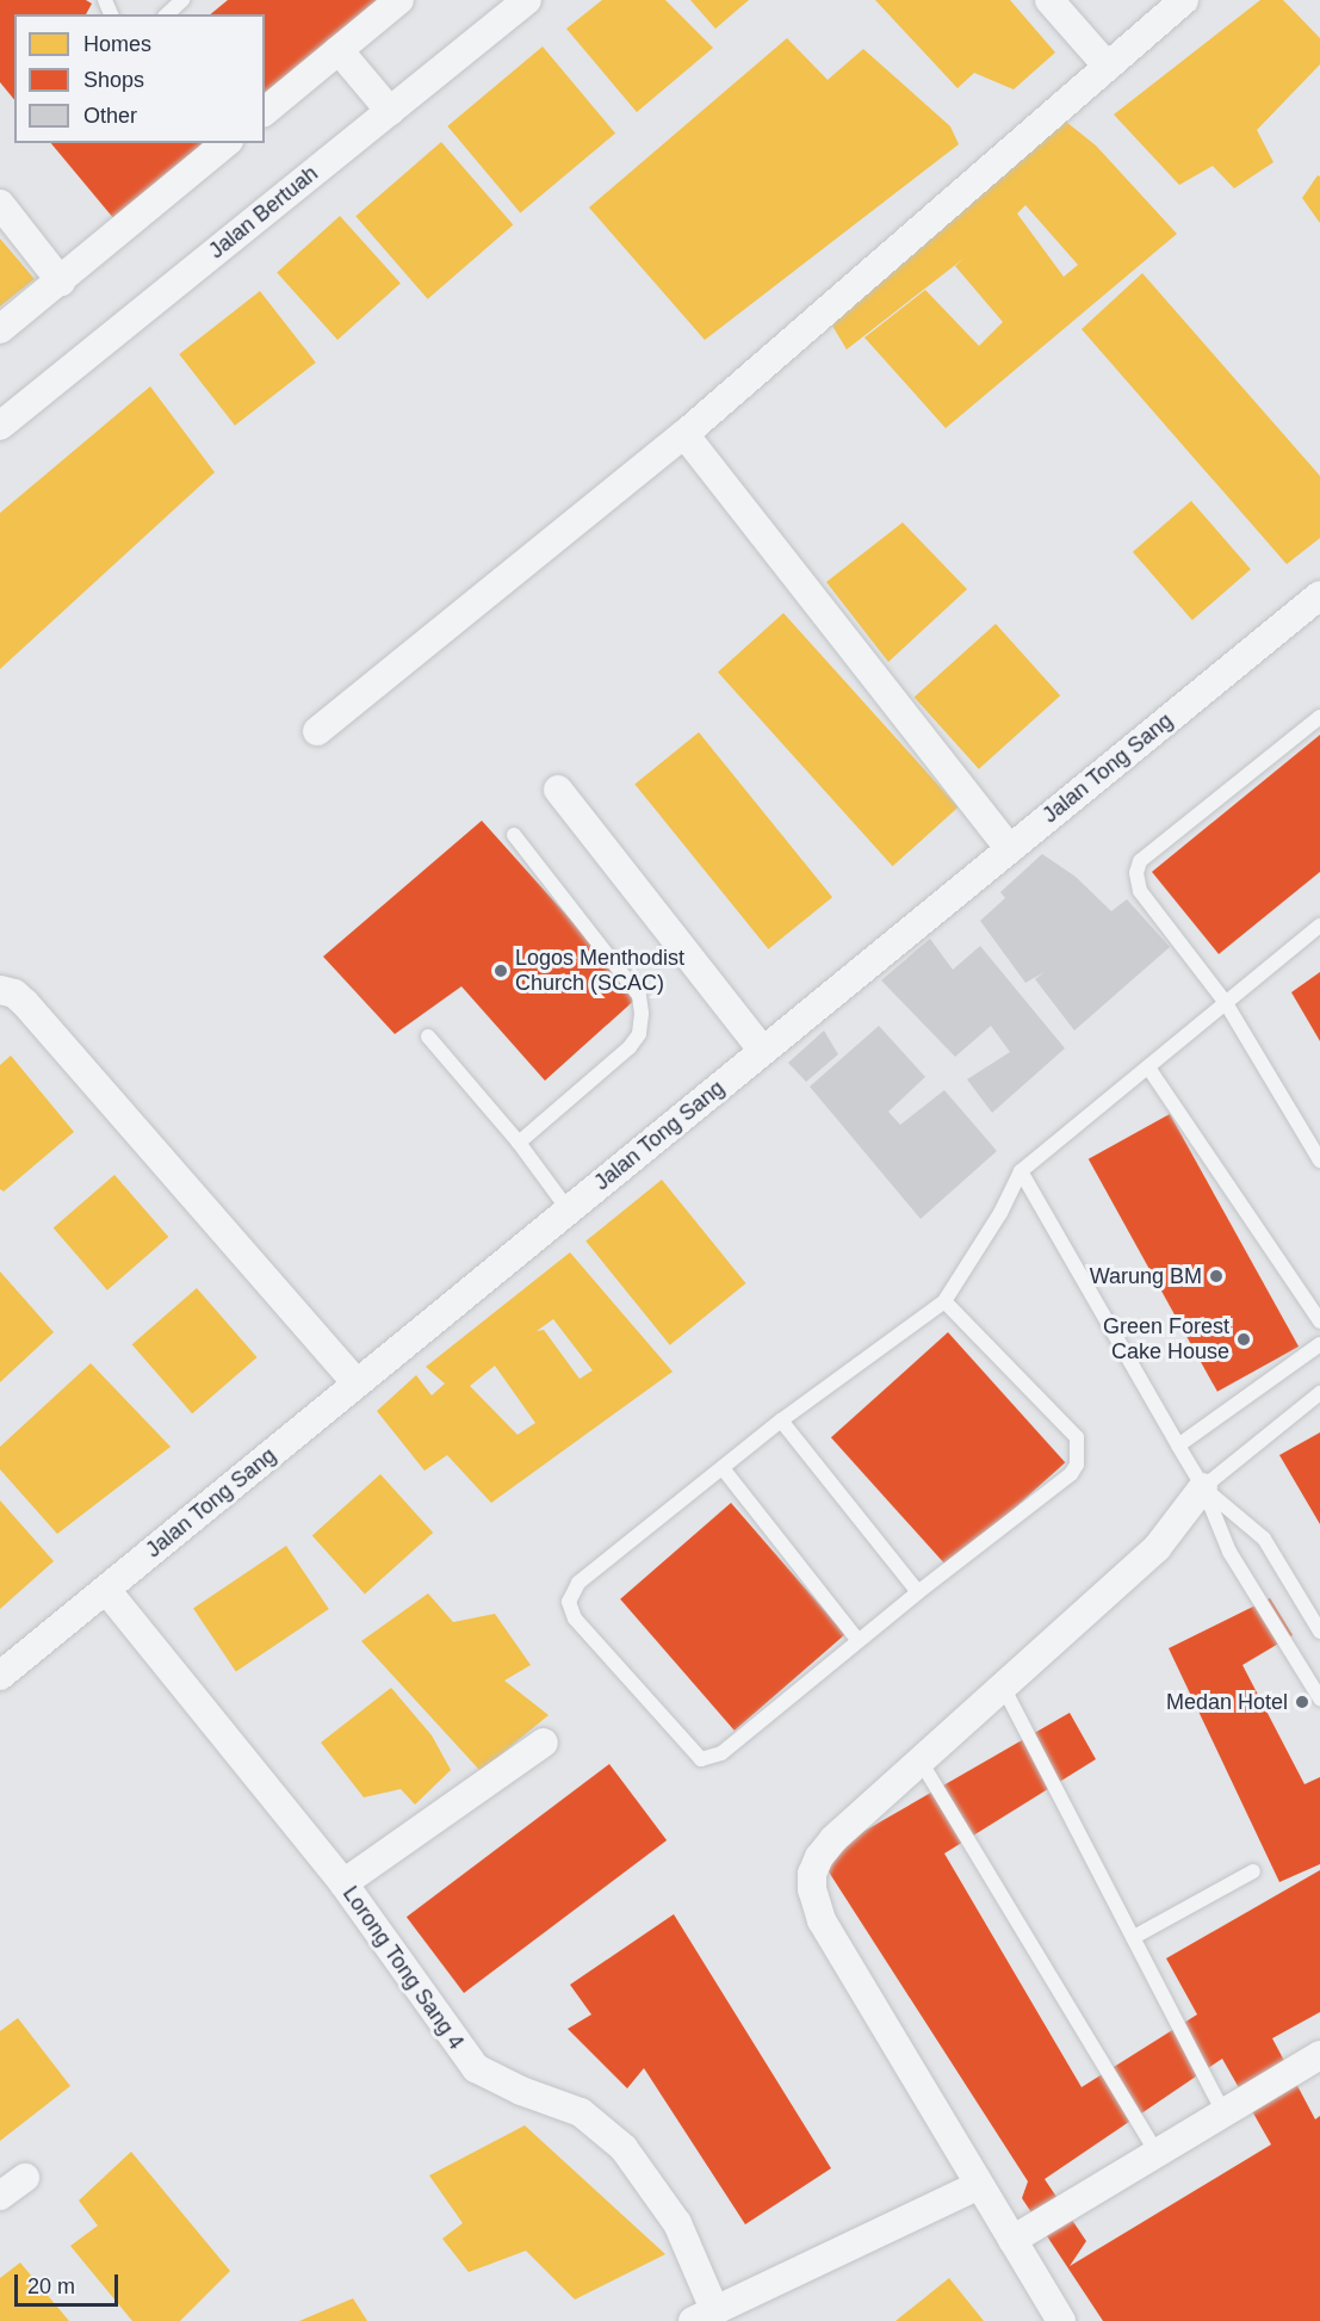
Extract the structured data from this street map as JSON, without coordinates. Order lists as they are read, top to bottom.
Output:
{
  "streets": {
    "street": ["Jalan Bertuah", "Jalan Tong Sang", "Lorong Tong Sang 4"]
  },
  "crossings": [
    ["Jalan Tong Sang", "Lorong Tong Sang 4"]
  ],
  "places": [
    "Logos Menthodist Church (SCAC)",
    "Warung BM",
    "Green Forest Cake House",
    "Medan Hotel"
  ],
  "legend": ["Homes", "Shops", "Other"],
  "scale_bar": "20 m"
}
